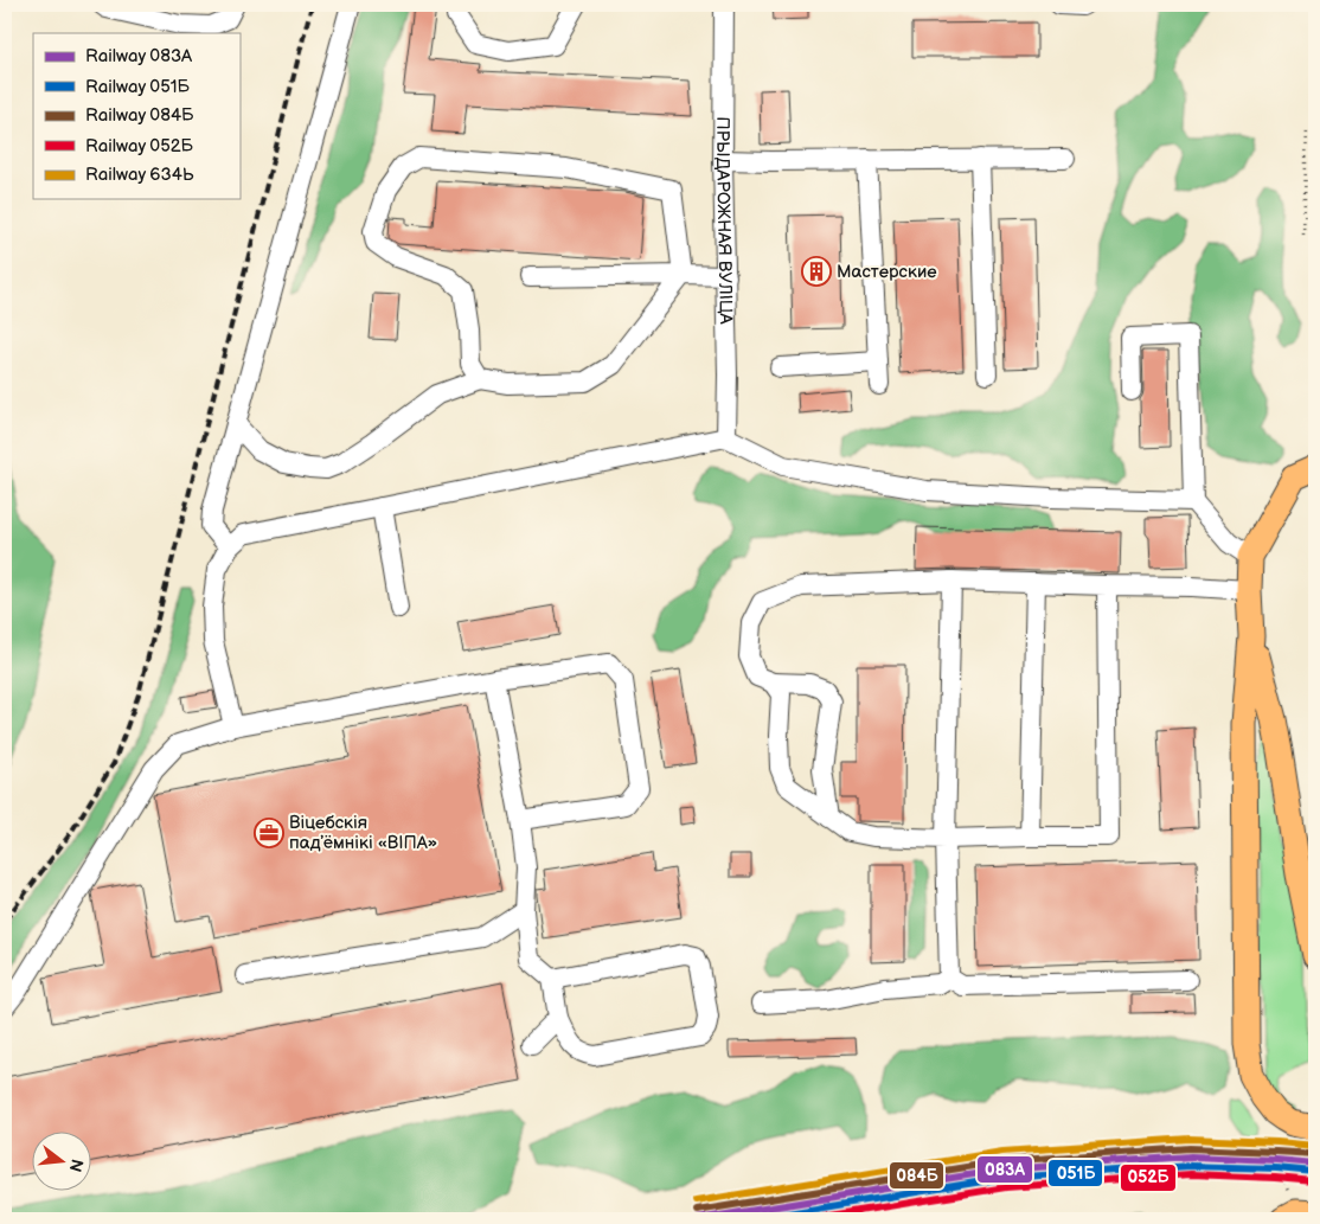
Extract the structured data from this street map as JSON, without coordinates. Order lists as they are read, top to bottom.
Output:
{
  "streets": {
    "street": ["ПРЫДАРОЖНАЯ ВУЛІЦА"]
  },
  "places": {
    "building": ["Мастерские"],
    "office": ["Віцебскія падʼёмнікі «ВІПА»"]
  },
  "lines": [
    "rail line 634Ь",
    "rail line 084Б",
    "rail line 083А",
    "rail line 051Б",
    "rail line 052Б"
  ],
  "legend": [
    "Railway 083А",
    "Railway 051Б",
    "Railway 084Б",
    "Railway 052Б",
    "Railway 634Ь"
  ],
  "north": "right"
}
